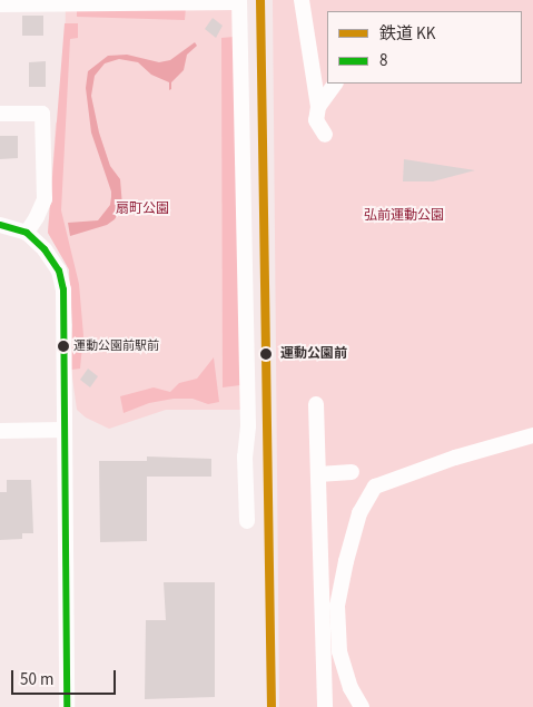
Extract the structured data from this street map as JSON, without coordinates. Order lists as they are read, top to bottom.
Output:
{
  "parks": ["扇町公園", "弘前運動公園"],
  "places": ["運動公園前駅前", "運動公園前"],
  "lines": ["rail line KK", "transit line 8"],
  "legend": ["鉄道 KK", "8"],
  "scale_bar": "50 m"
}
